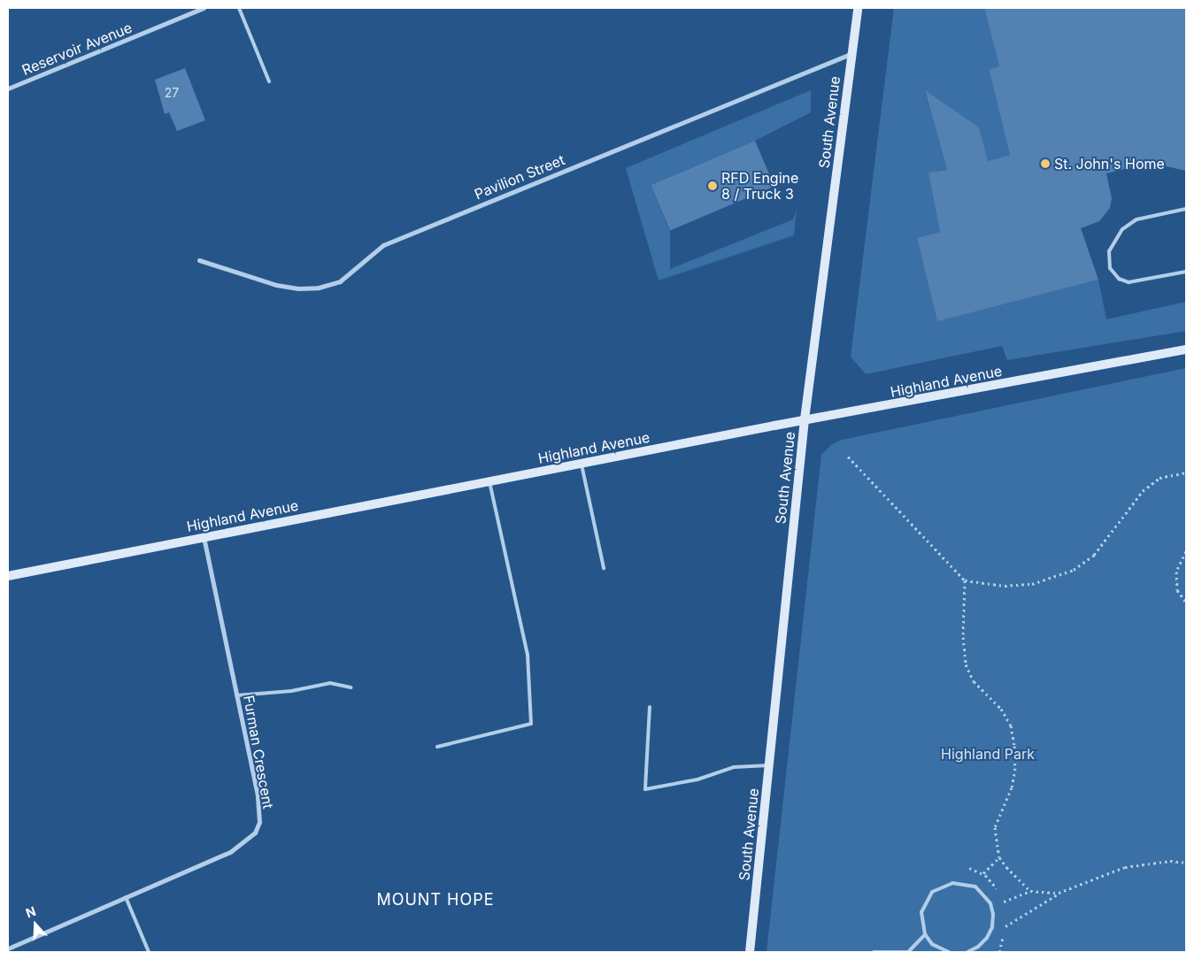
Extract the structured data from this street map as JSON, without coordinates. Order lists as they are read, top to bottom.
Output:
{
  "streets": {
    "street": [
      "Reservoir Avenue",
      "South Avenue",
      "Pavilion Street",
      "Highland Avenue",
      "Furman Crescent"
    ]
  },
  "crossings": [
    ["South Avenue", "Pavilion Street"],
    ["South Avenue", "Highland Avenue"],
    ["Highland Avenue", "Furman Crescent"]
  ],
  "districts": ["MOUNT HOPE"],
  "parks": ["Highland Park"],
  "places": ["St. John's Home", "RFD Engine 8 / Truck 3"],
  "house_numbers": ["27"],
  "north": "top"
}
